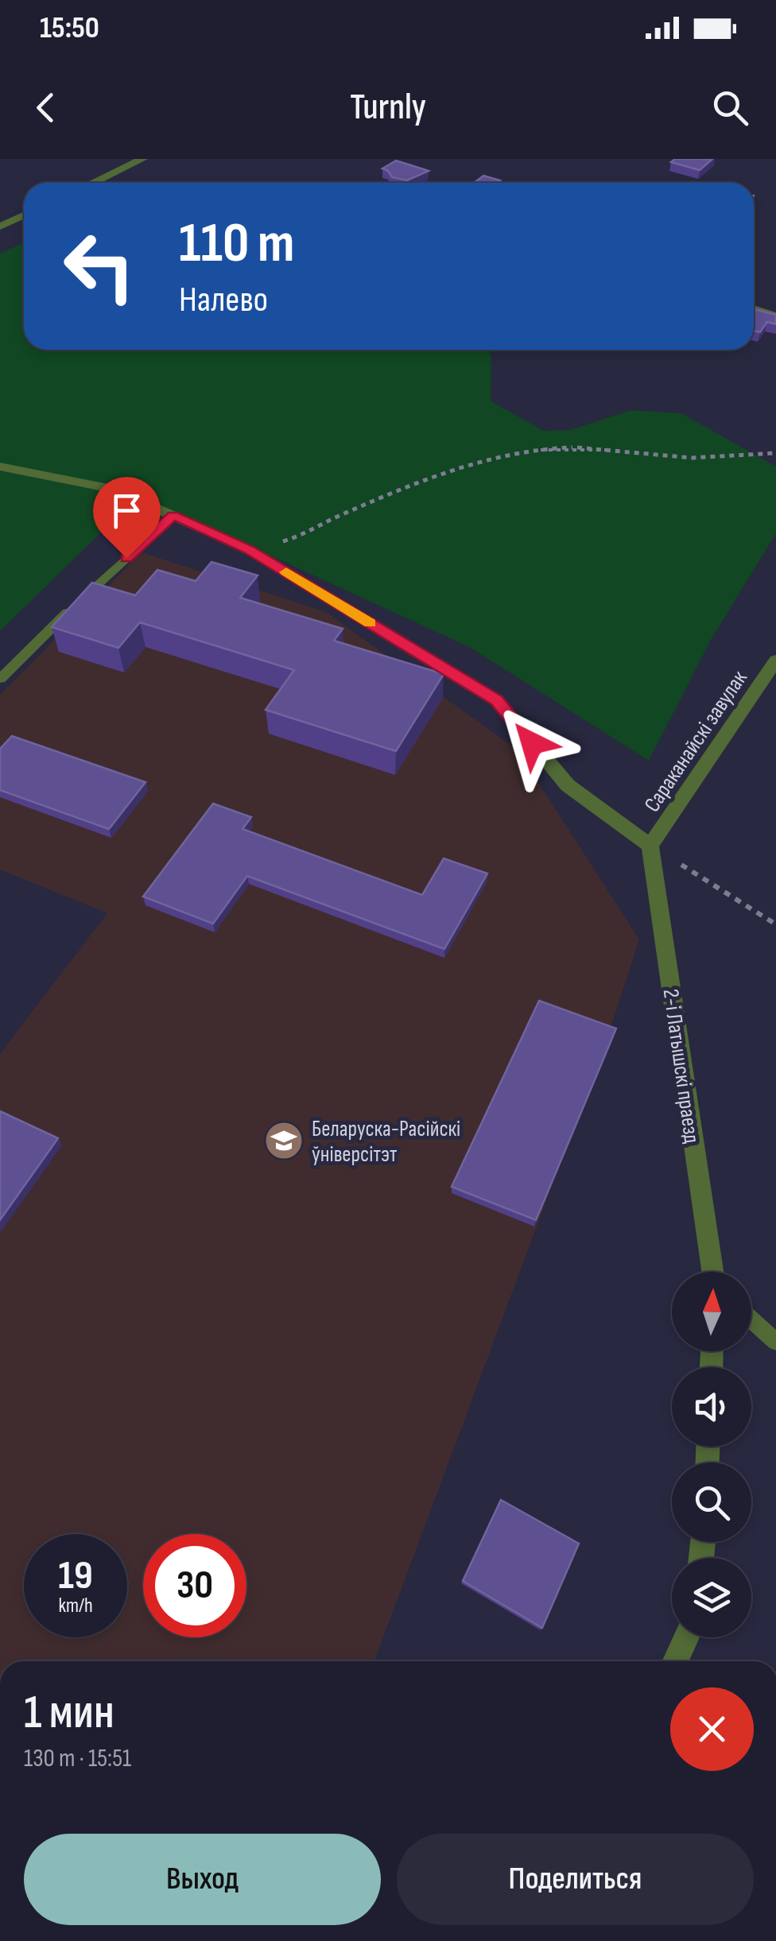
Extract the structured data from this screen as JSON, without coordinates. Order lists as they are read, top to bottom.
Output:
{
  "streets": {
    "street": ["Сараканайскі завулак", "2-і Латышскі праезд"]
  },
  "crossings": [
    ["Сараканайскі завулак", "2-і Латышскі праезд"]
  ],
  "places": {
    "school or university": ["Беларуска-Расійскі ўніверсітэт"]
  },
  "north": "top",
  "page": {
    "status": "15:50",
    "header": "Turnly",
    "turn": ["110 m", "Налево"],
    "speed": "19 km/h",
    "limit": "30",
    "heading": ["1 мин", "130 m · 15:51"],
    "buttons": ["Выход", "Поделиться"]
  }
}
